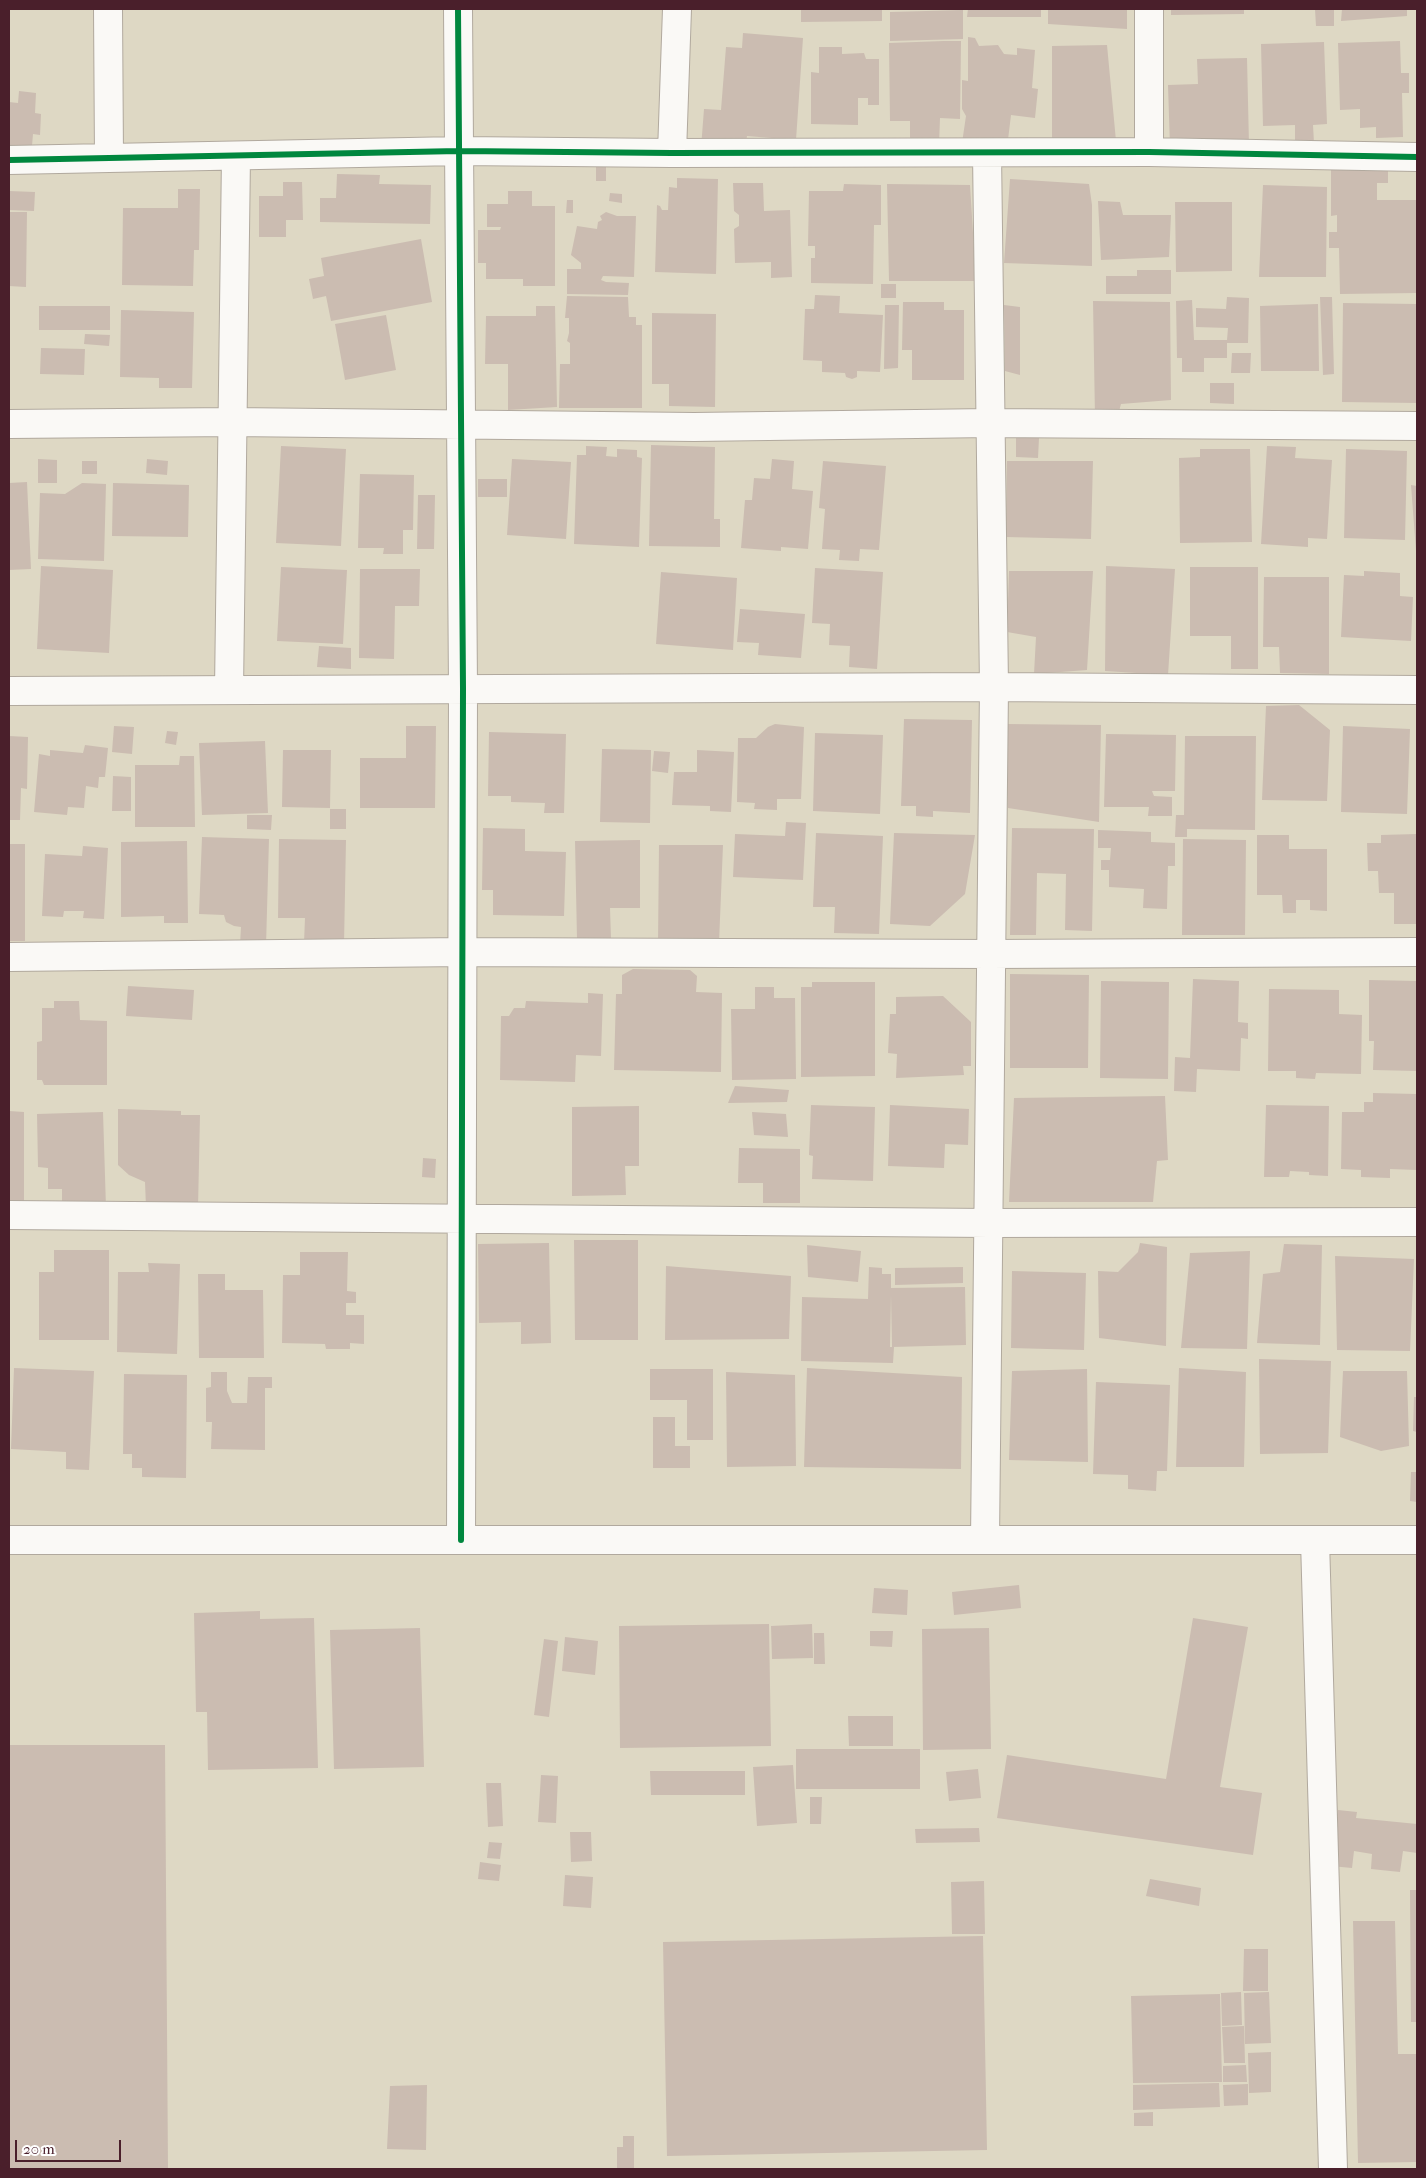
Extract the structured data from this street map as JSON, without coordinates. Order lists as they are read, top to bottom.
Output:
{
  "scale_bar": "20 m"
}
